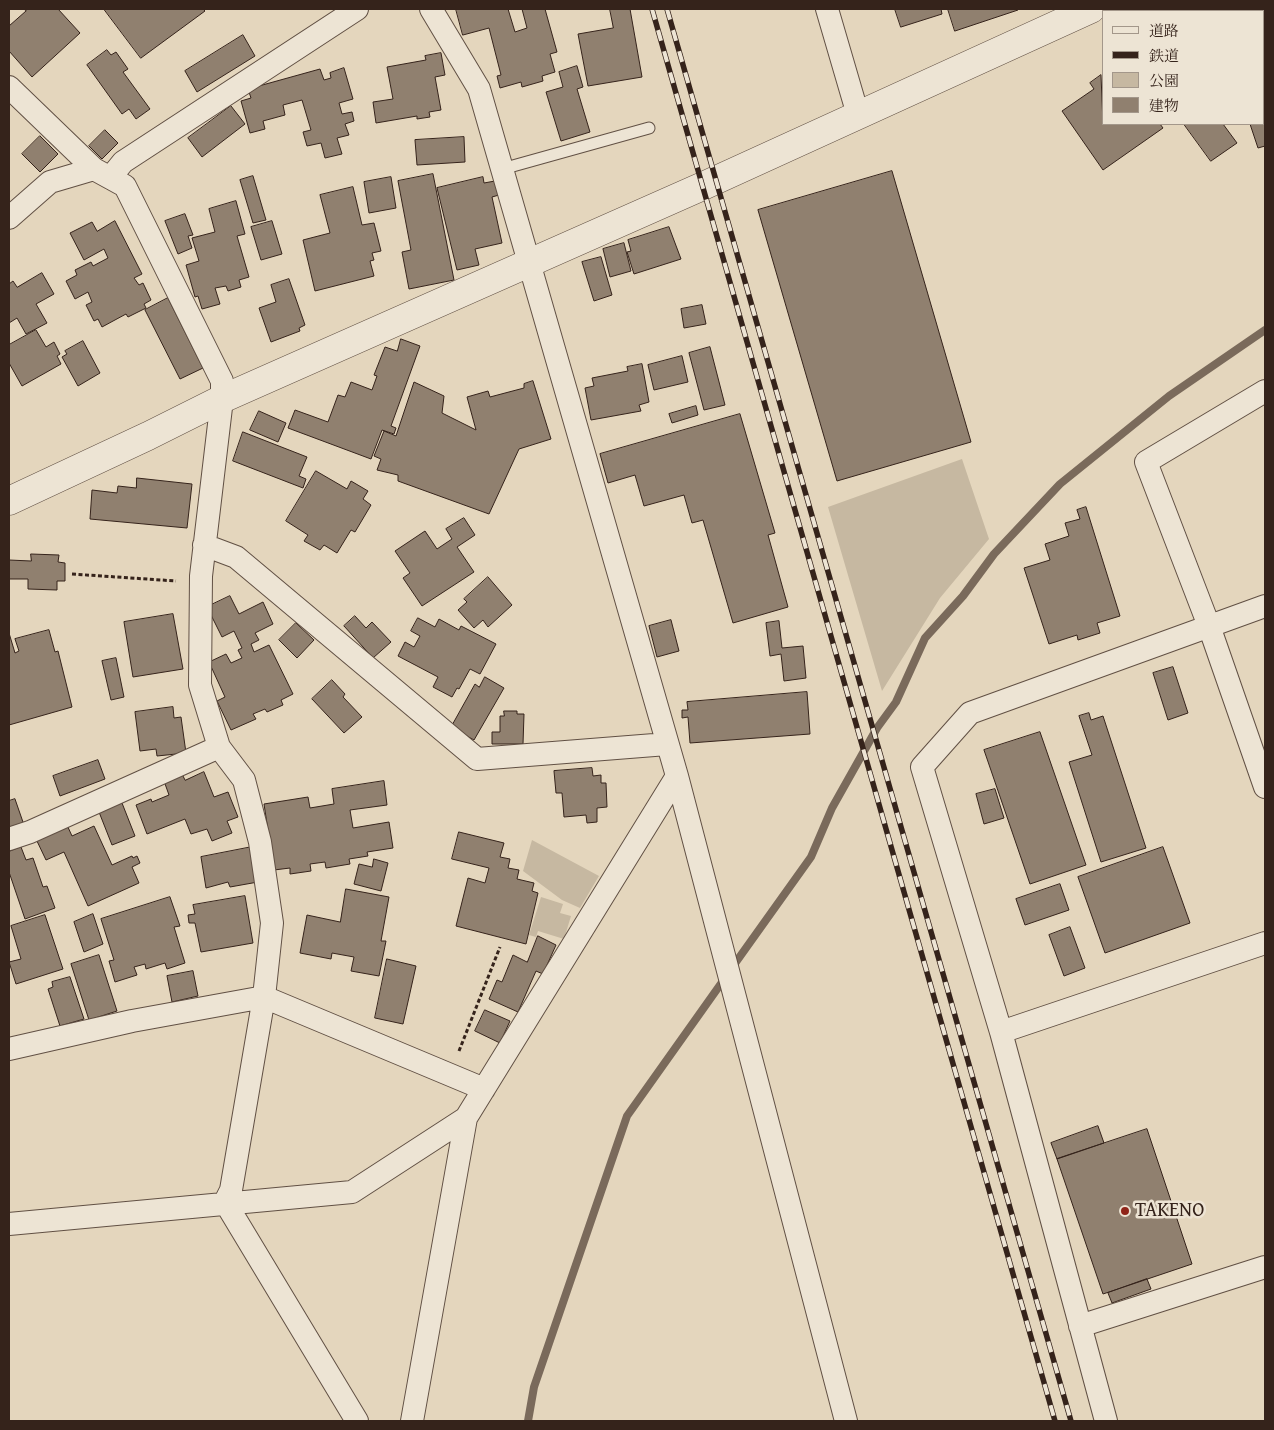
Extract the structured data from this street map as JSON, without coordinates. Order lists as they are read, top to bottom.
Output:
{
  "places": ["TAKENO"],
  "legend": [
    "道路",
    "鉄道",
    "公園",
    "建物"
  ]
}
